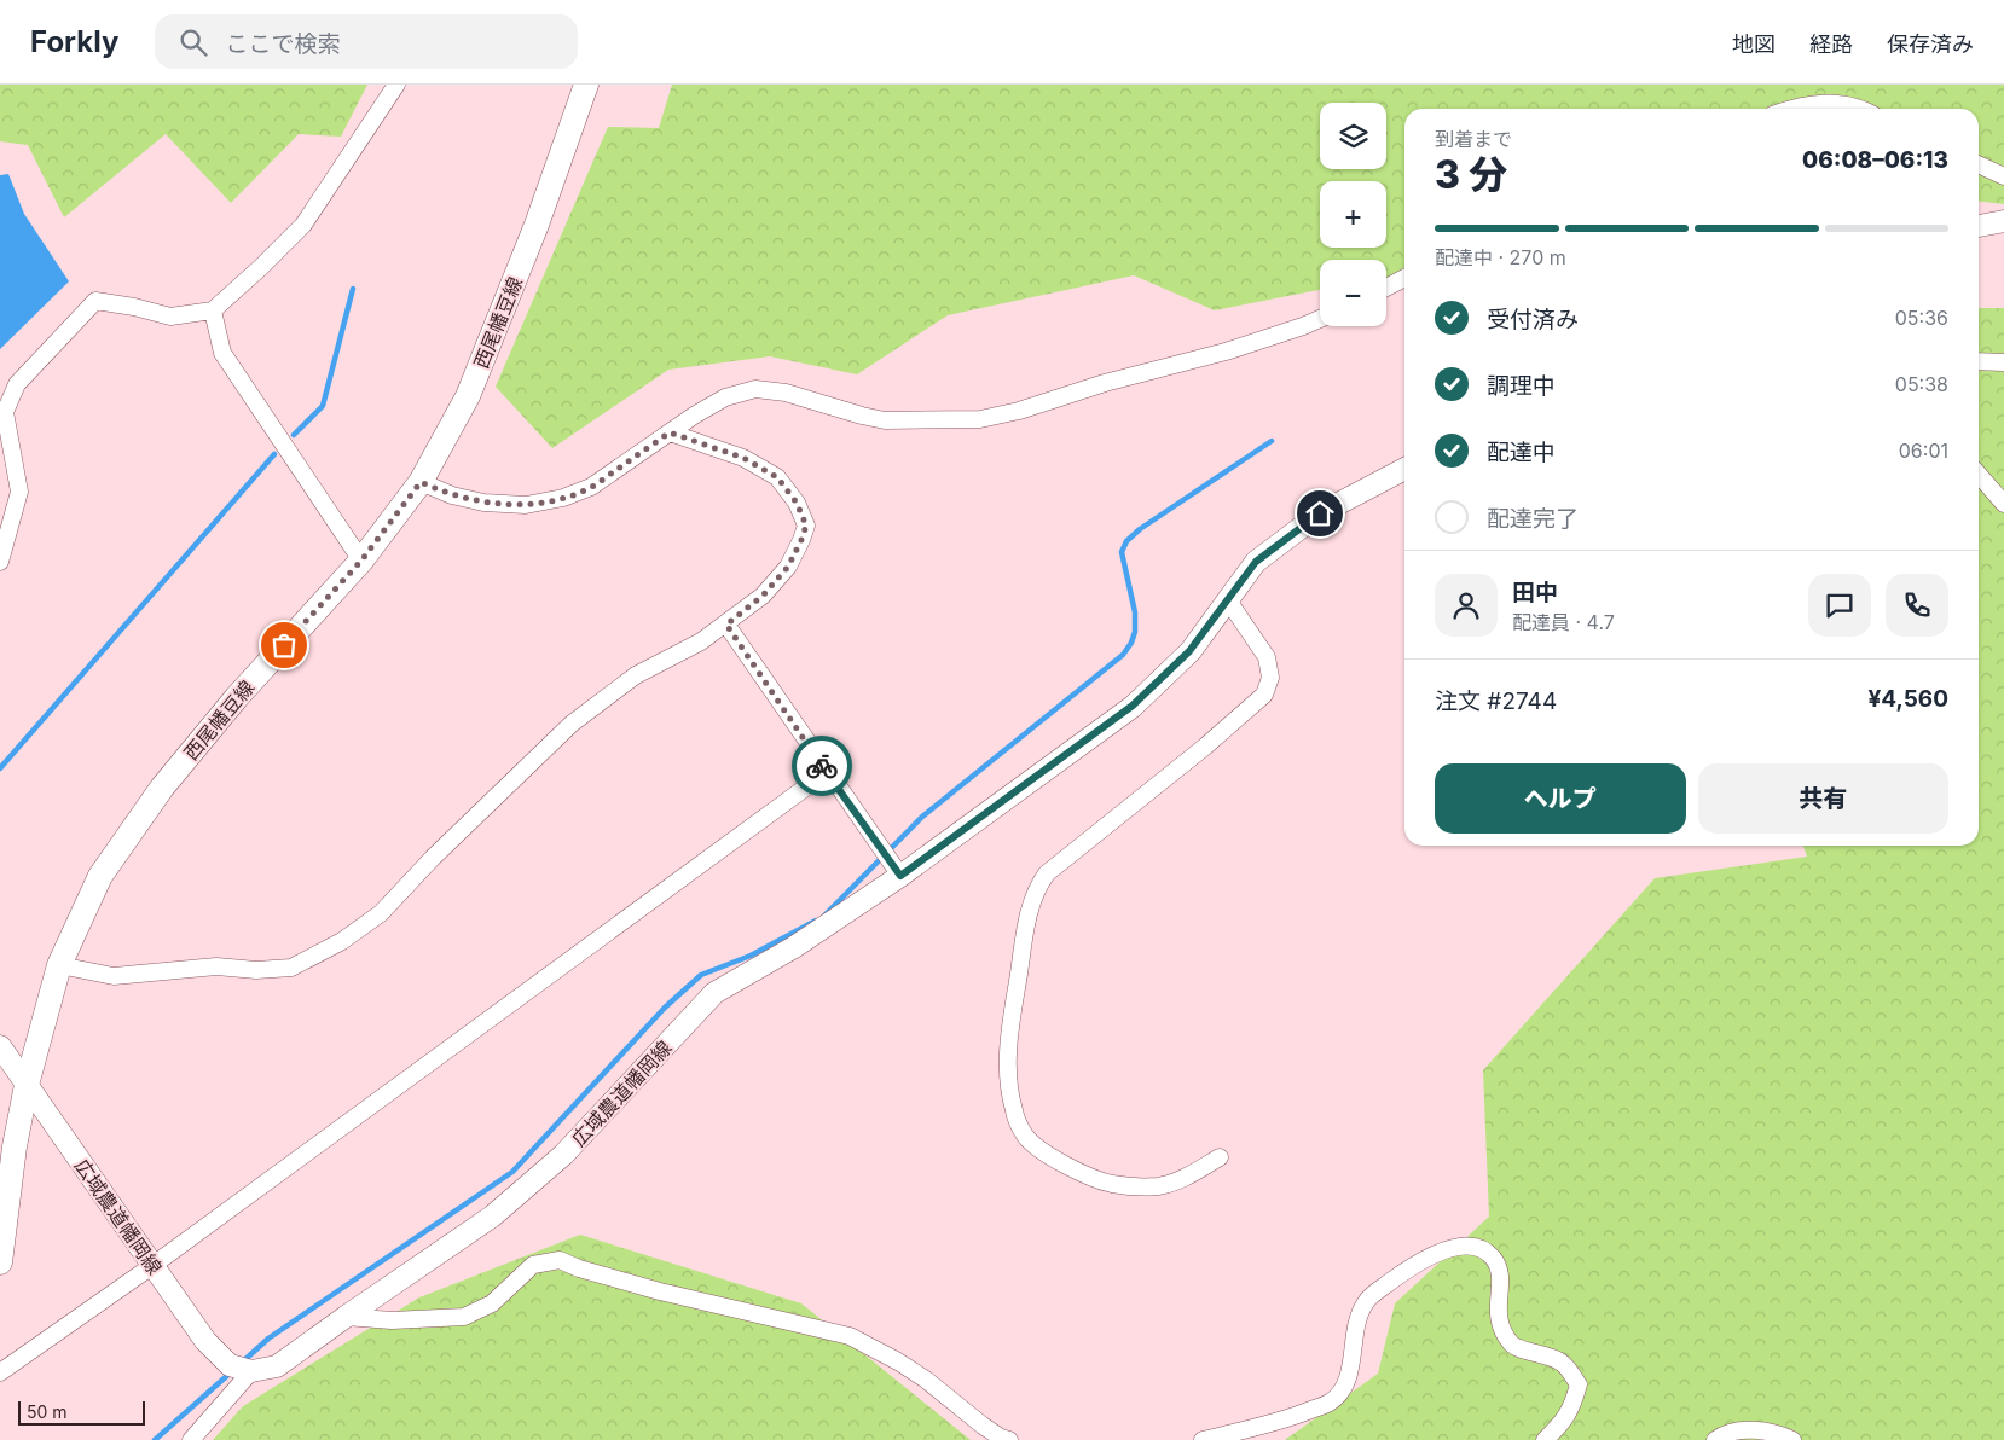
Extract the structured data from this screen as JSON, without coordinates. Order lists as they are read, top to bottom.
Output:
{
  "streets": {
    "main road": ["西尾幡豆線"],
    "street": ["広域農道幡岡線"]
  },
  "crossings": [
    ["西尾幡豆線", "広域農道幡岡線"]
  ],
  "scale_bar": "50 m",
  "page": {
    "header": "Forkly",
    "search": "ここで検索",
    "nav": ["地図", "経路", "保存済み"],
    "map_buttons": ["+", "−"],
    "heading": ["3 分", "到着まで", "06:08–06:13"],
    "panel": [
      "田中",
      "配達員 · 4.7",
      "注文 #2744",
      "¥4,560"
    ],
    "bar": "配達中 · 270 m",
    "list": [
      ["受付済み", "05:36"],
      ["調理中", "05:38"],
      ["配達中", "06:01"],
      "配達完了"
    ],
    "buttons": ["ヘルプ", "共有"],
    "scale": "50 m"
  }
}
